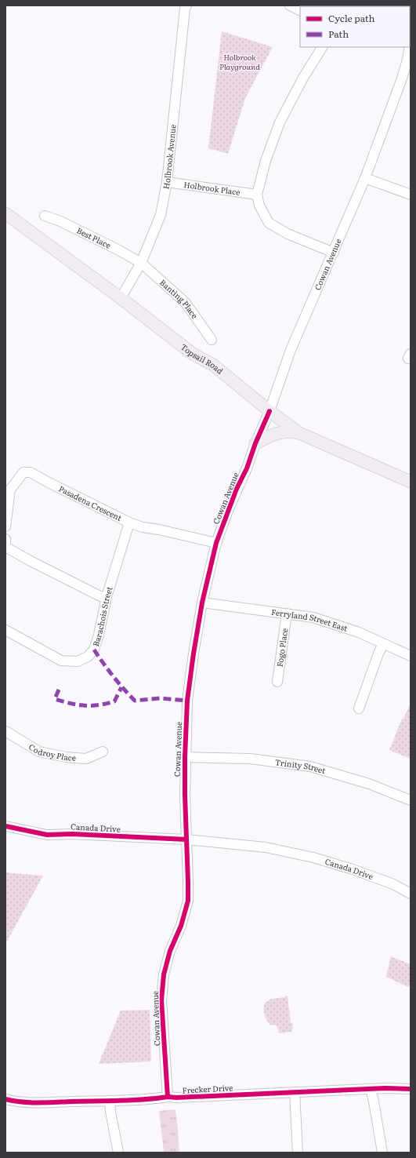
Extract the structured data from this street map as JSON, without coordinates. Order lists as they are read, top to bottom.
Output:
{
  "streets": {
    "main road": ["Topsail Road"],
    "street": [
      "Holbrook Avenue",
      "Holbrook Place",
      "Best Place",
      "Cowan Avenue",
      "Banting Place",
      "Pasadena Crescent",
      "Barachois Street",
      "Ferryland Street East",
      "Fogo Place",
      "Codroy Place",
      "Trinity Street",
      "Canada Drive",
      "Frecker Drive"
    ]
  },
  "crossings": [
    ["Holbrook Avenue", "Holbrook Place"],
    ["Holbrook Avenue", "Best Place"],
    ["Holbrook Avenue", "Banting Place"],
    ["Holbrook Avenue", "Topsail Road"],
    ["Best Place", "Banting Place"],
    ["Cowan Avenue", "Topsail Road"],
    ["Cowan Avenue", "Pasadena Crescent"],
    ["Cowan Avenue", "Ferryland Street East"],
    ["Cowan Avenue", "Trinity Street"],
    ["Cowan Avenue", "Canada Drive"],
    ["Cowan Avenue", "Frecker Drive"],
    ["Pasadena Crescent", "Barachois Street"],
    ["Ferryland Street East", "Fogo Place"]
  ],
  "parks": ["Holbrook Playground"],
  "legend": ["Cycle path", "Path"]
}
